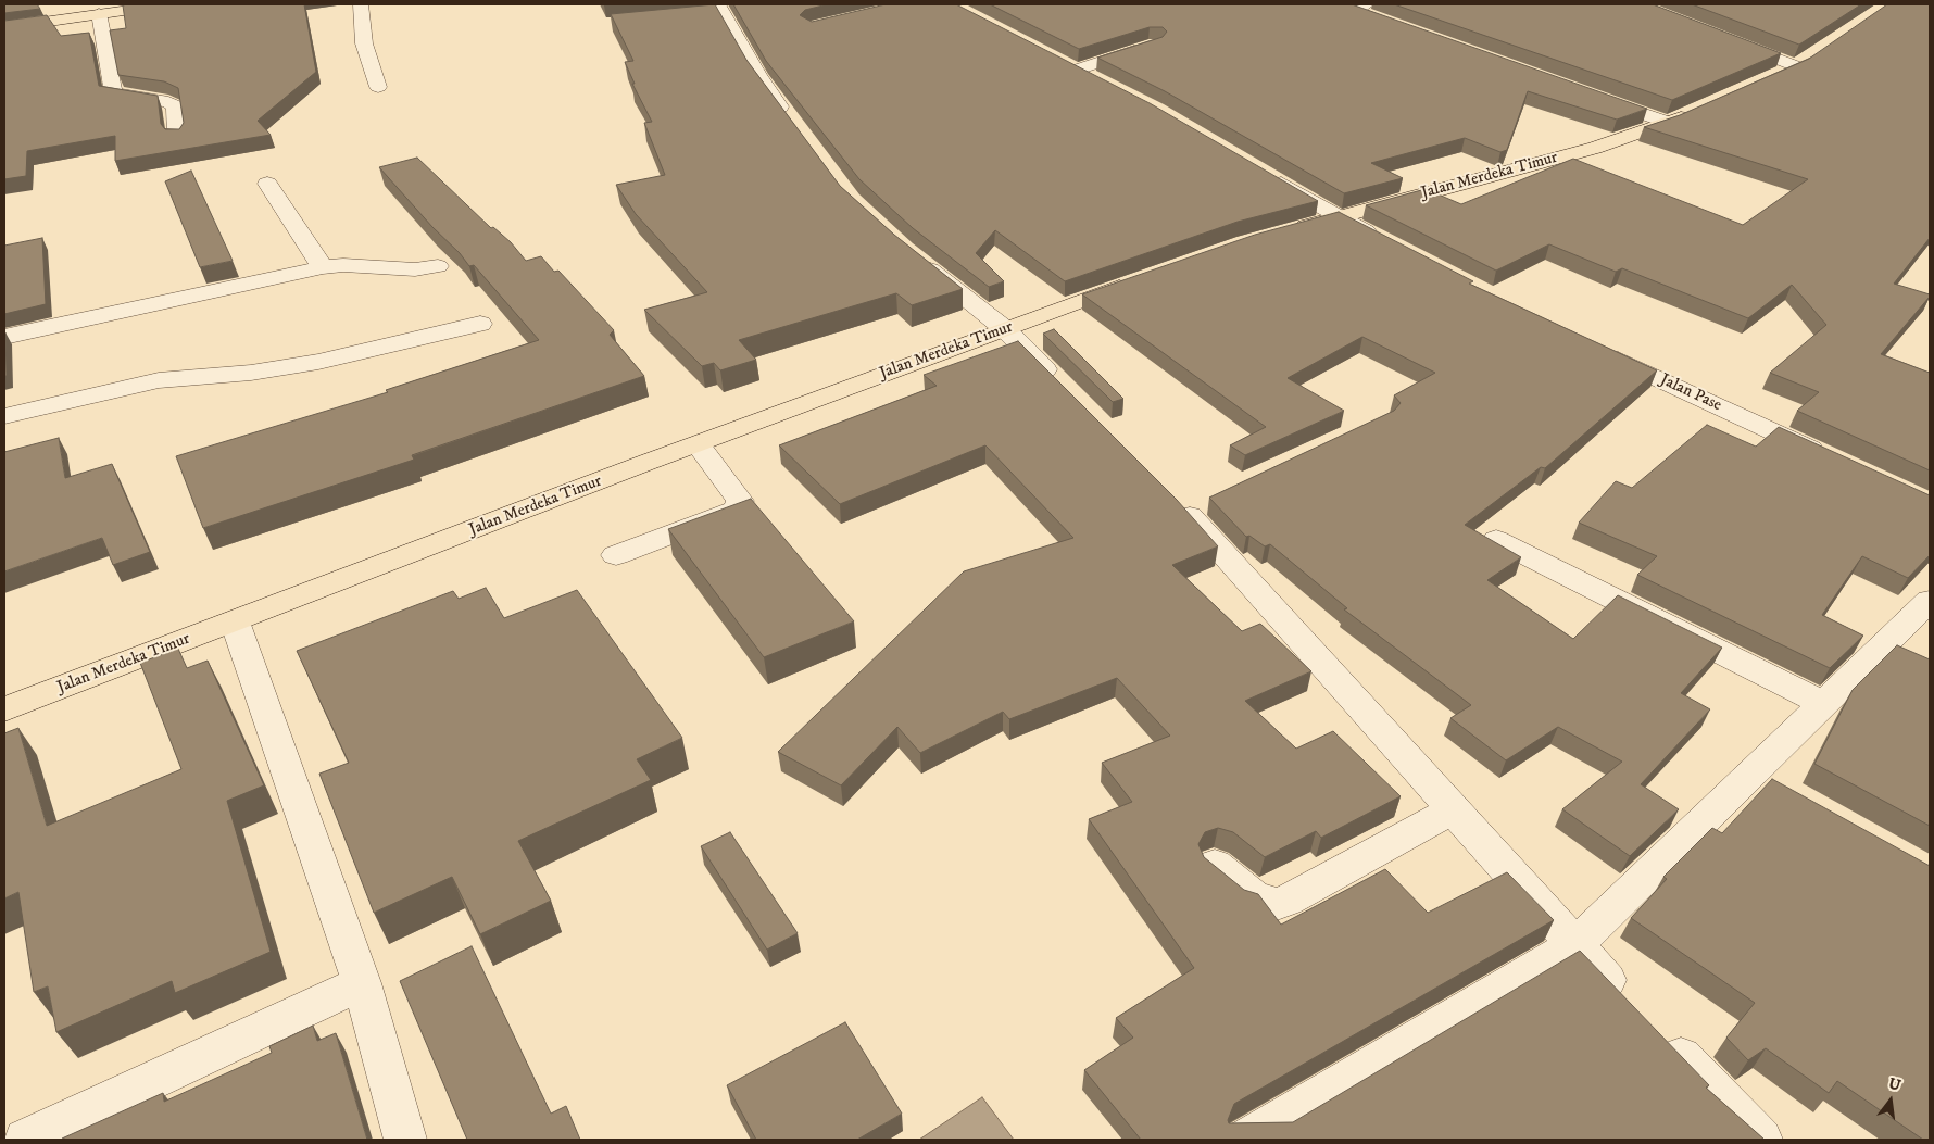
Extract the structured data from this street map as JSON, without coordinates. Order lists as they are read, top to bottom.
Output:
{
  "streets": {
    "main road": ["Jalan Merdeka Timur"],
    "street": ["Jalan Pase"]
  },
  "north": "top"
}
